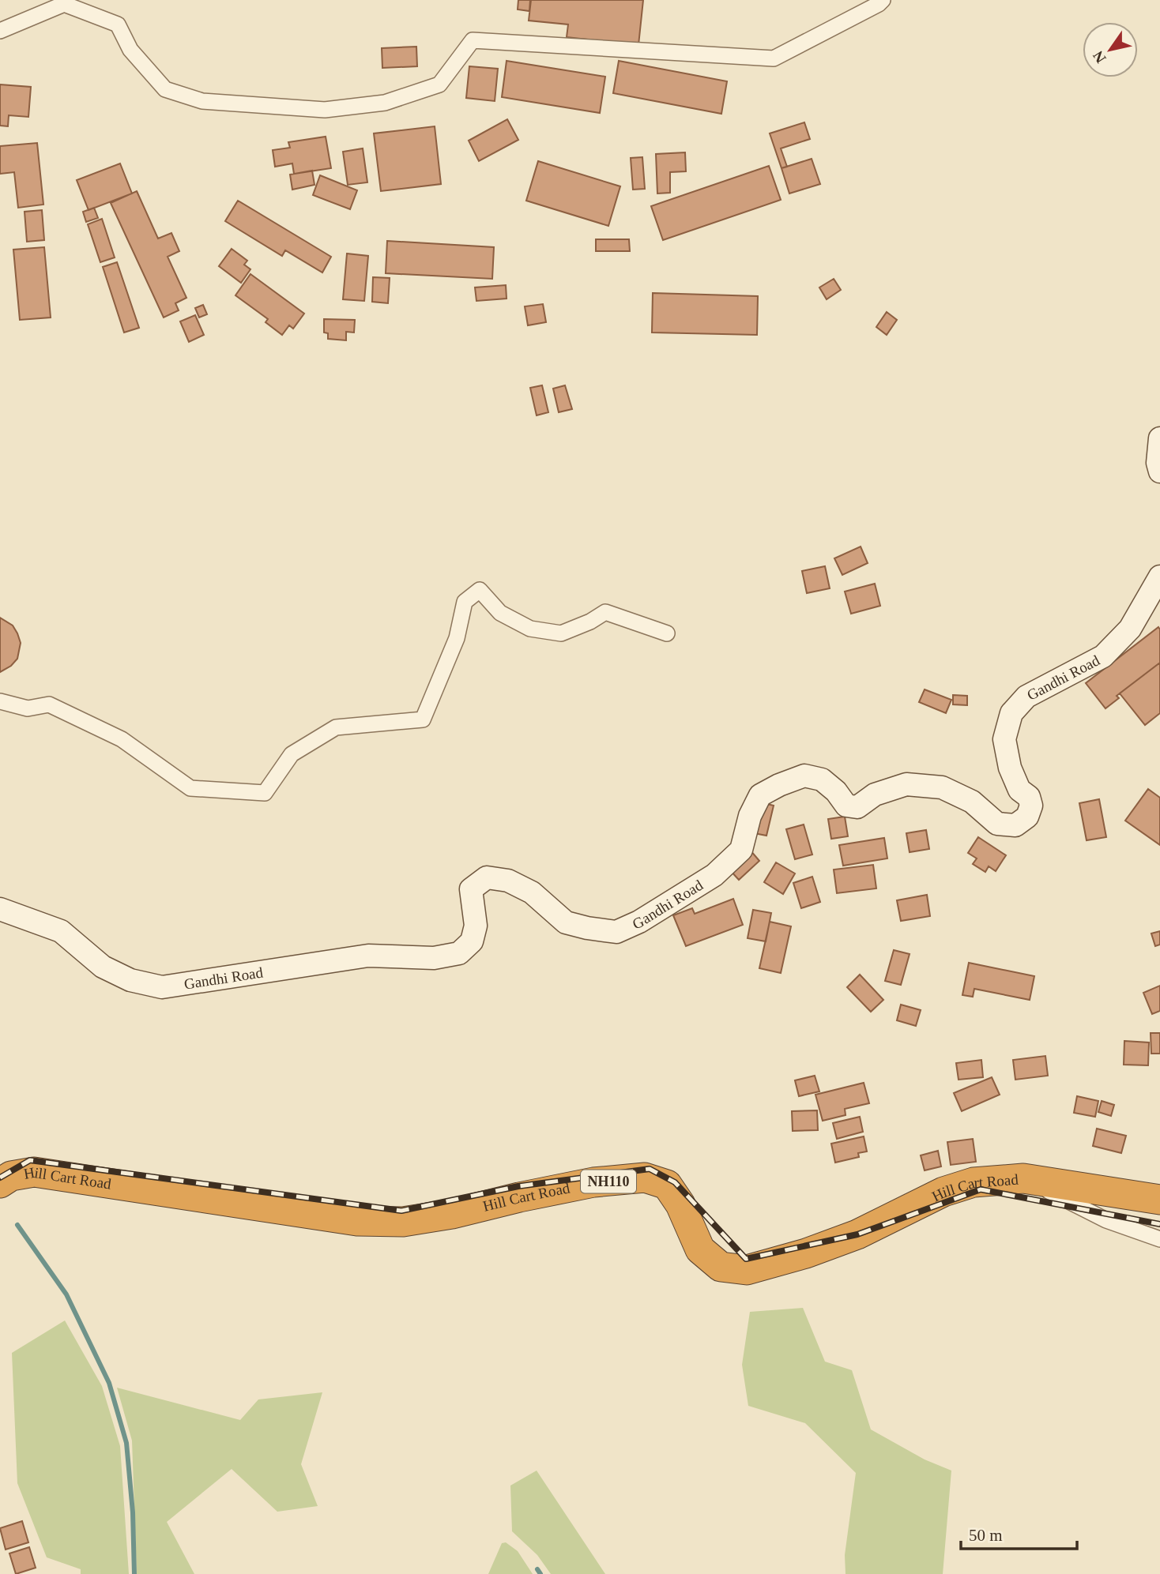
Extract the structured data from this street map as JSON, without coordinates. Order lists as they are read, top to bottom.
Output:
{
  "streets": {
    "highway": ["Hill Cart Road", "NH110"],
    "main road": ["Gandhi Road"]
  },
  "scale_bar": "50 m",
  "north": "bottom left"
}
